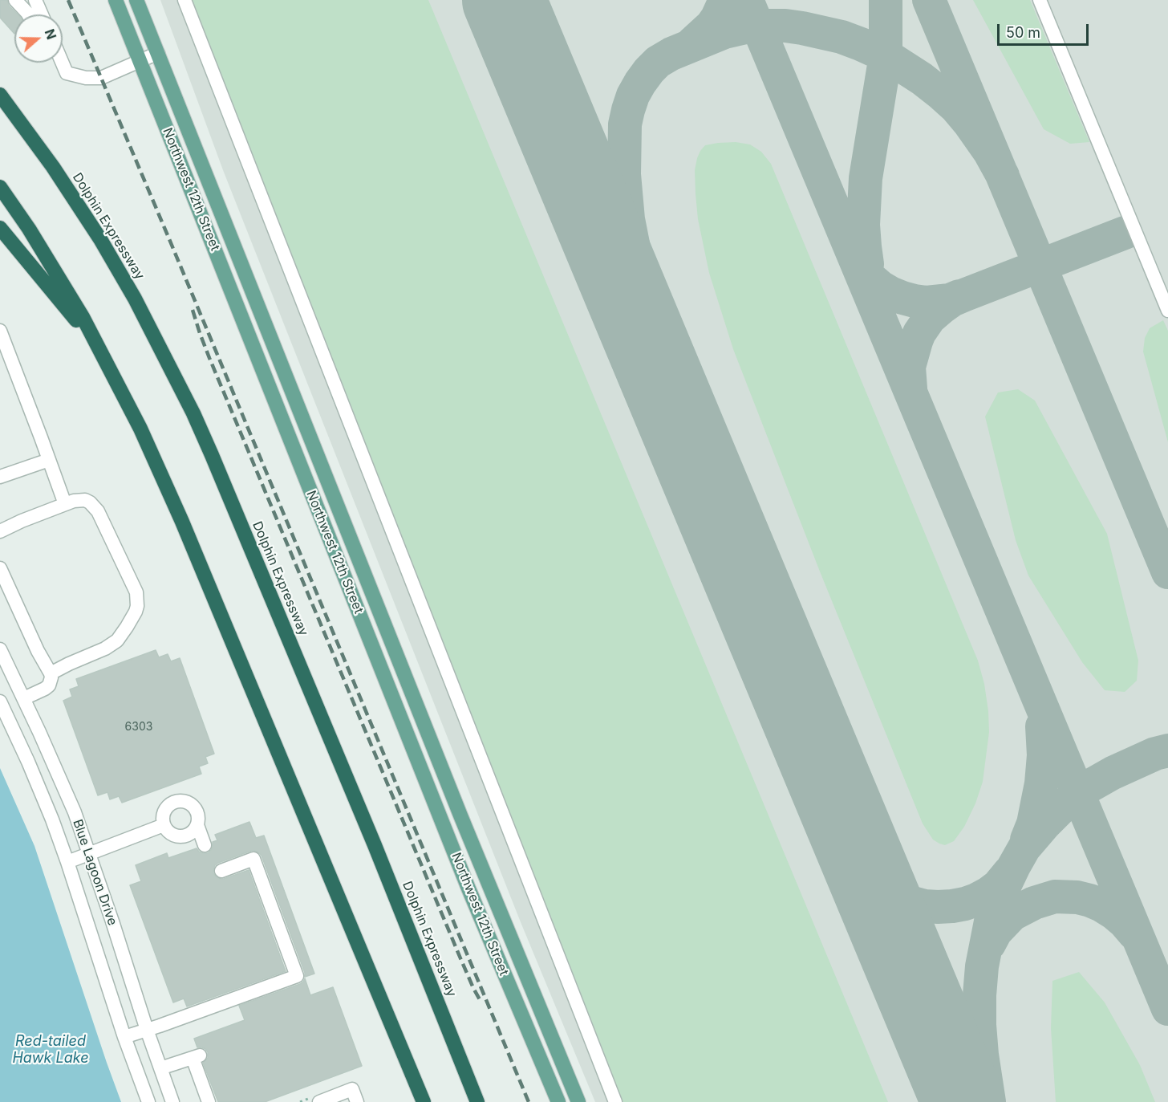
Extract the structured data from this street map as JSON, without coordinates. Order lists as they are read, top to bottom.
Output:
{
  "streets": {
    "highway": ["Dolphin Expressway"],
    "main road": ["Northwest 12th Street"],
    "street": ["Blue Lagoon Drive"]
  },
  "water": ["Red-tailed Hawk Lake"],
  "house_numbers": ["6303"],
  "scale_bar": "50 m",
  "north": "right"
}
